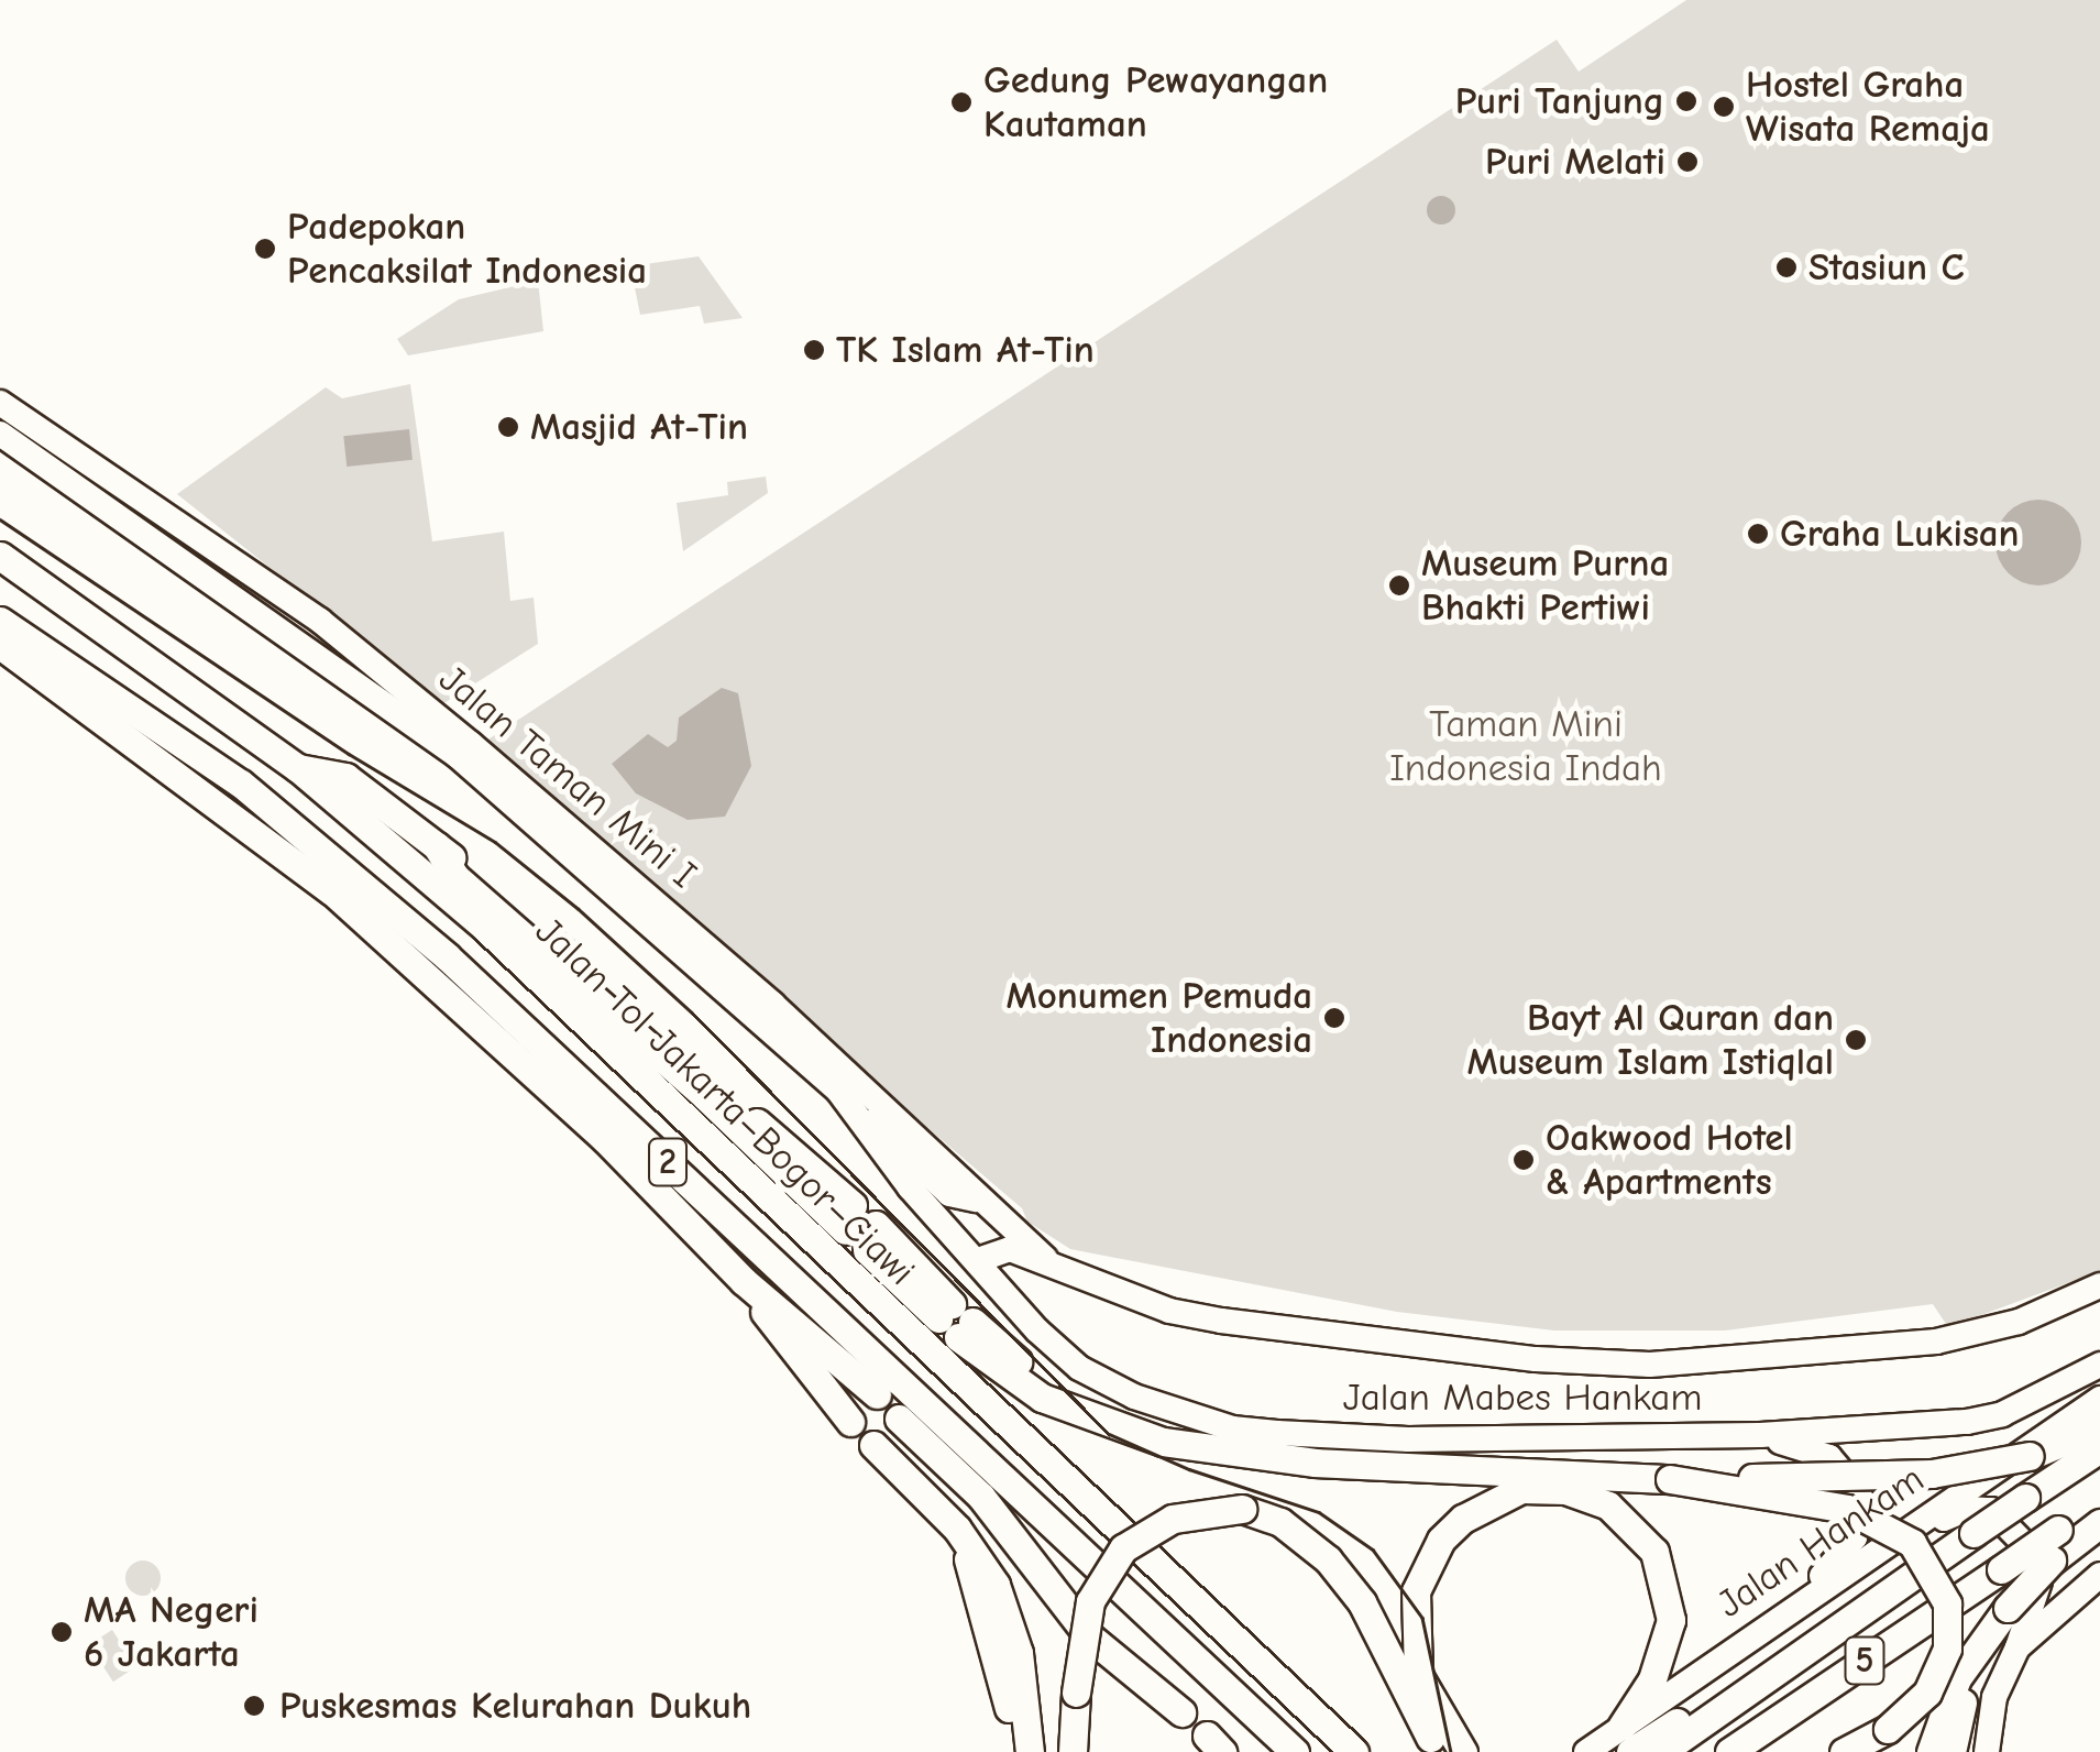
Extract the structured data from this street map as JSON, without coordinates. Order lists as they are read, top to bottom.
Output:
{
  "streets": {
    "highway": ["Jalan Tol Jakarta–Bogor–Ciawi", "2", "5"],
    "main road": ["Jalan Taman Mini I", "Jalan Mabes Hankam", "Jalan Hankam"]
  },
  "crossings": [
    ["Jalan Taman Mini I", "Jalan Mabes Hankam"]
  ],
  "parks": ["Taman Mini Indonesia Indah"],
  "places": [
    "Puri Tanjung",
    "Gedung Pewayangan Kautaman",
    "Hostel Graha Wisata Remaja",
    "Puri Melati",
    "Padepokan Pencaksilat Indonesia",
    "Stasiun C",
    "TK Islam At-Tin",
    "Masjid At-Tin",
    "Graha Lukisan",
    "Museum Purna Bhakti Pertiwi",
    "Monumen Pemuda Indonesia",
    "Bayt Al Quran dan Museum Islam Istiqlal",
    "Oakwood Hotel & Apartments",
    "MA Negeri 6 Jakarta",
    "Puskesmas Kelurahan Dukuh"
  ]
}
